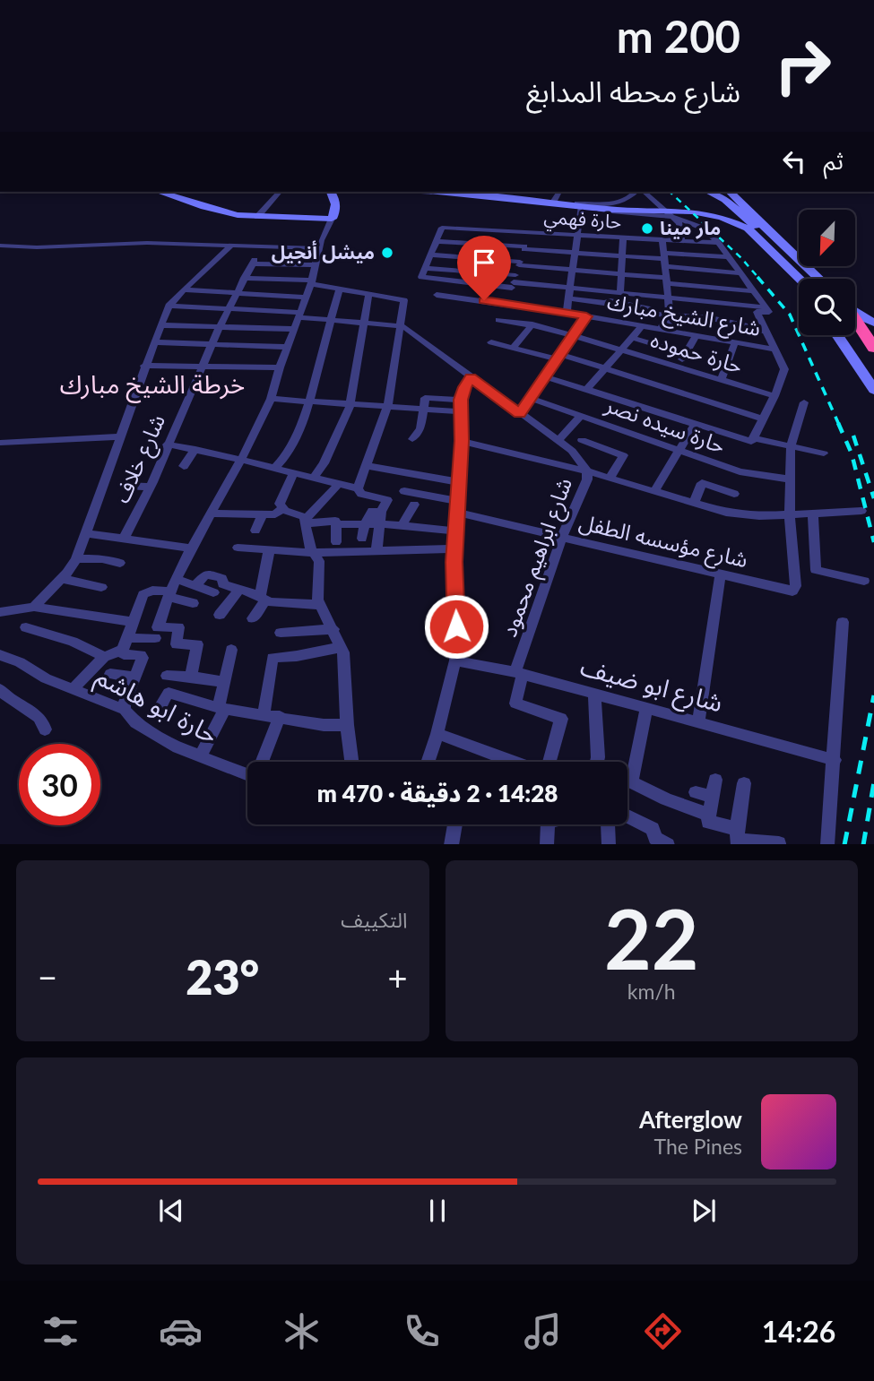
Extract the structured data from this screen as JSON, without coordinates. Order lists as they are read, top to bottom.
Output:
{
  "streets": {
    "street": [
      "حارة فهمي",
      "شارع الشيخ مبارك",
      "حارة حموده",
      "حارة سيده نصر",
      "شارع خلاف",
      "شارع مؤسسه الطفل",
      "شارع ابراهيم محمود",
      "شارع ابو ضيف",
      "حارة ابو هاشم"
    ]
  },
  "crossings": [
    ["شارع مؤسسه الطفل", "شارع ابراهيم محمود"],
    ["شارع ابراهيم محمود", "شارع ابو ضيف"]
  ],
  "districts": ["خرطة الشيخ مبارك"],
  "places": ["مار مينا", "ميشل أنجيل"],
  "north": "bottom left",
  "page": {
    "turn": ["200 m", "شارع محطه المدابغ"],
    "then": "ثم",
    "limit": "30",
    "trip": "14:28 · 2 دقيقة · 470 m",
    "tile": [
      ["22", "km/h"],
      "التكييف"
    ],
    "heat": ["−", "23°", "+"],
    "song": ["Afterglow", "The Pines"],
    "tabs": "14:26"
  }
}
